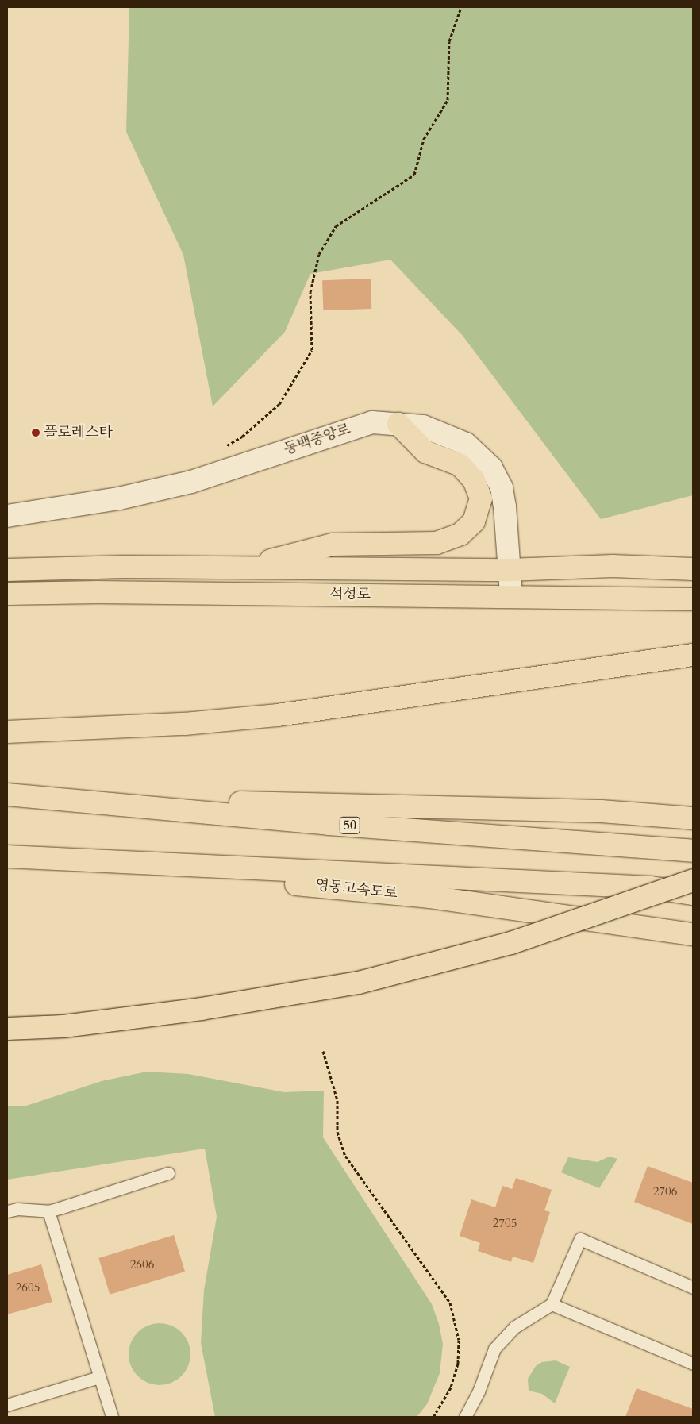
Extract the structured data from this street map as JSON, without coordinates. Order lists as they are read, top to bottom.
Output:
{
  "streets": {
    "highway": ["석성로", "50", "영동고속도로"],
    "street": ["동백중앙로"]
  },
  "crossings": [
    ["동백중앙로", "석성로"]
  ],
  "places": ["플로레스타"],
  "house_numbers": [
    "2706",
    "2705",
    "2606",
    "2605"
  ]
}
